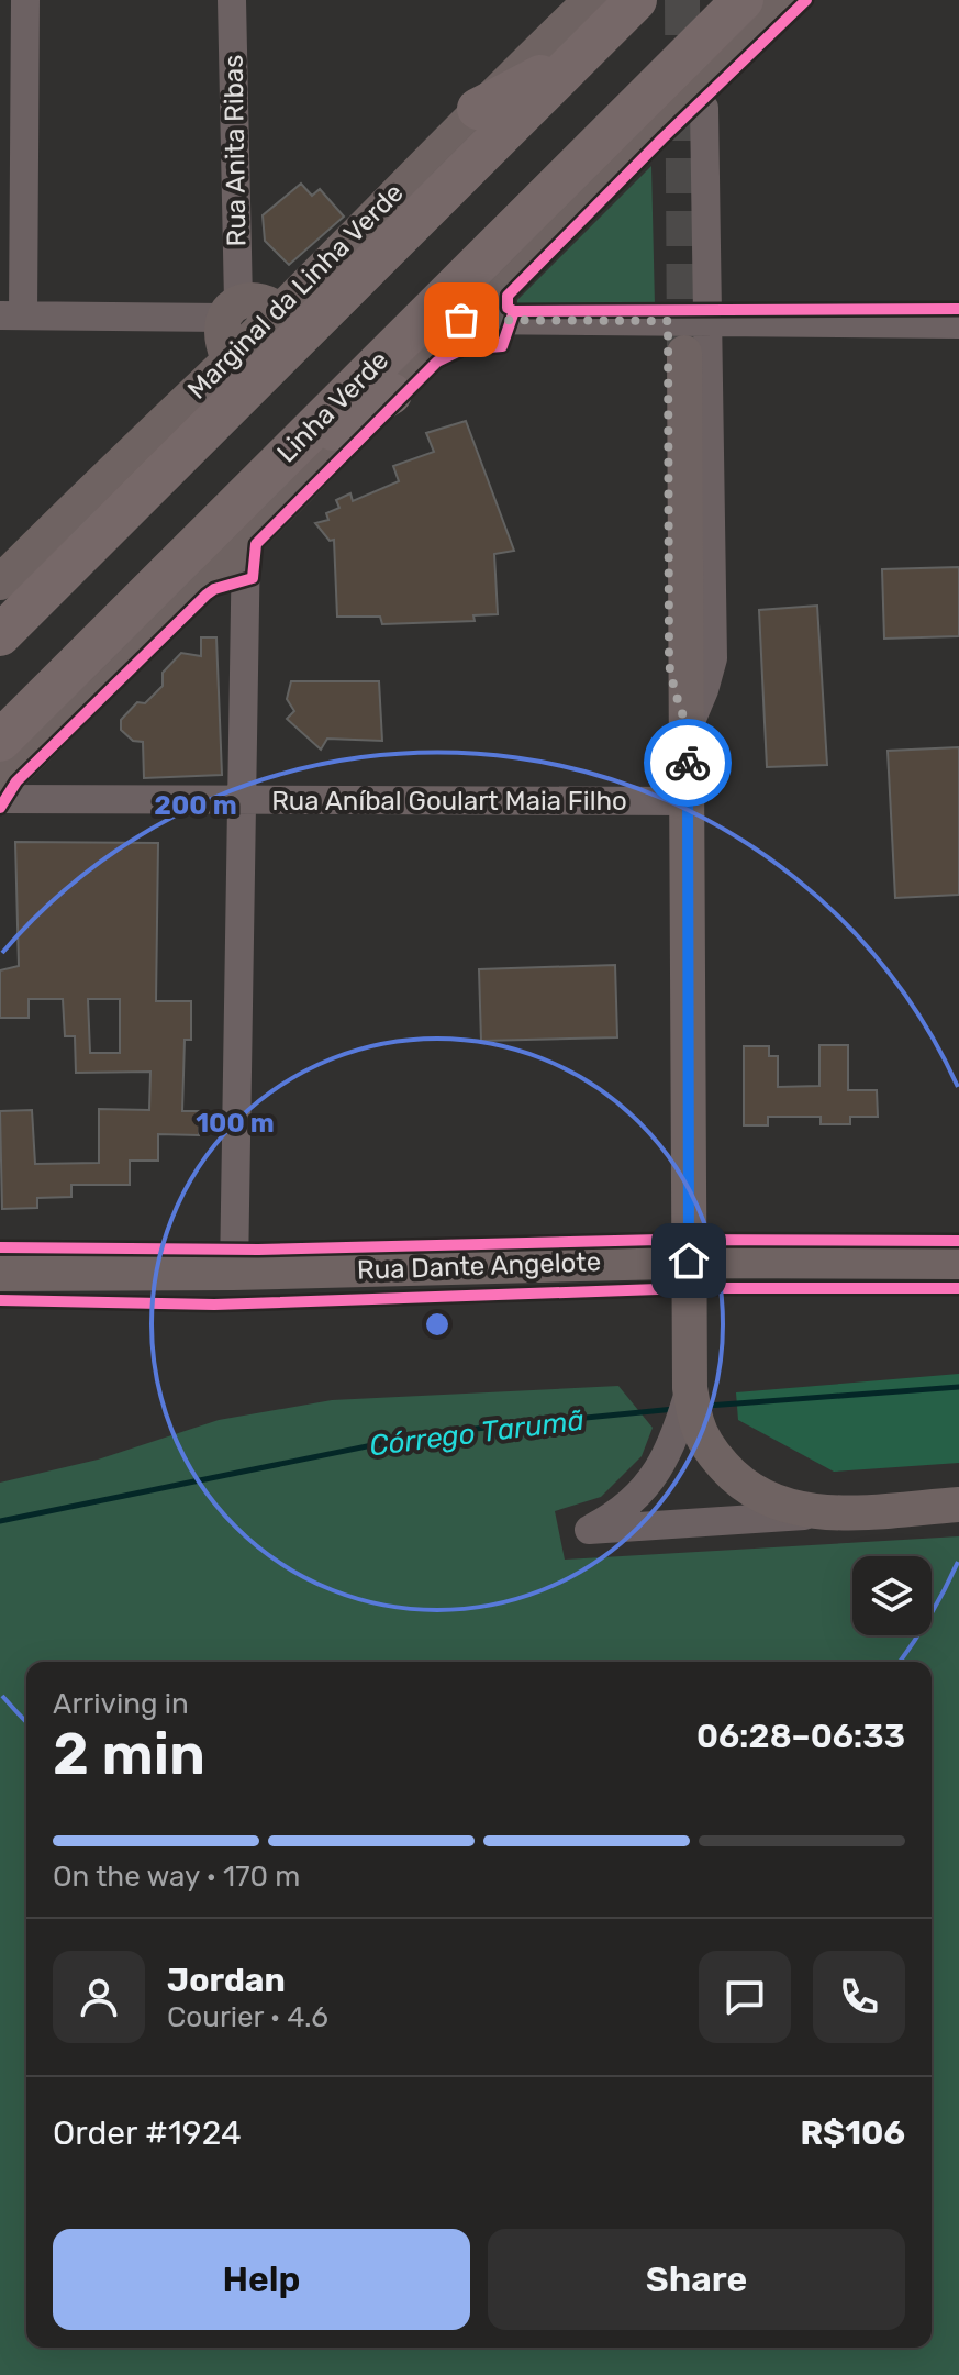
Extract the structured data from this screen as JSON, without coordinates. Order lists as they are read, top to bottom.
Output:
{
  "streets": {
    "highway": ["Linha Verde"],
    "main road": ["Marginal da Linha Verde", "Rua Dante Angelote"],
    "street": ["Rua Anita Ribas", "Rua Aníbal Goulart Maia Filho"]
  },
  "water": ["Córrego Tarumã"],
  "page": {
    "heading": ["2 min", "Arriving in", "06:28–06:33"],
    "panel": [
      "Jordan",
      "Courier · 4.6",
      "Order #1924",
      "R$106"
    ],
    "bar": "On the way · 170 m",
    "buttons": ["Help", "Share"]
  },
  "rings": ["200 m", "100 m"]
}
